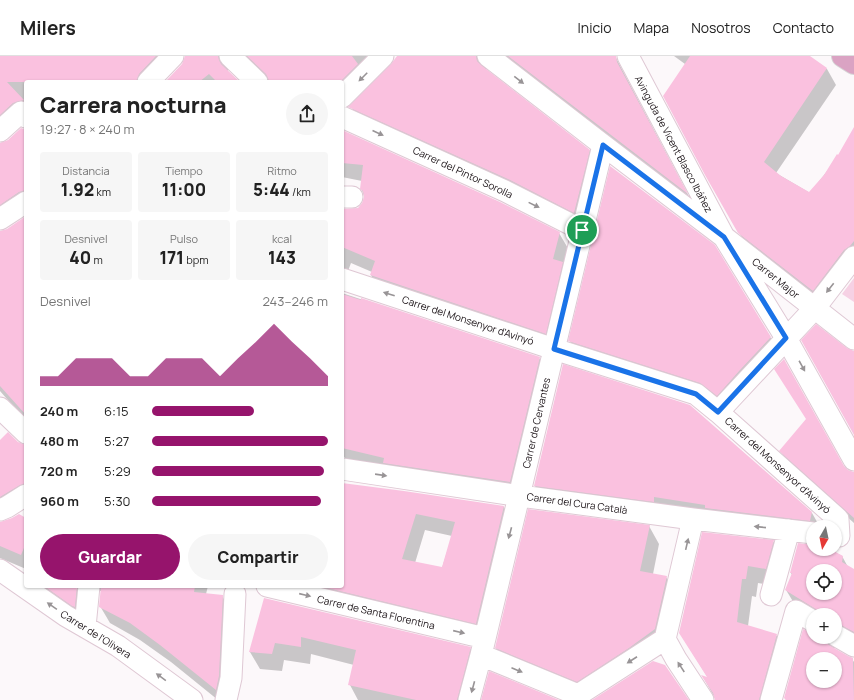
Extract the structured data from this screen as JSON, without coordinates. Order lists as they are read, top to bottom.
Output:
{
  "streets": {
    "street": [
      "Avinguda de Vicent Blasco Ibáñez",
      "Carrer del Pintor Sorolla",
      "Carrer Major",
      "Carrer del Monsenyor d'Avinyó",
      "Carrer de Cervantes",
      "Carrer del Cura Català",
      "Carrer de Santa Florentina",
      "Carrer de l'Olivera"
    ]
  },
  "crossings": [
    ["Avinguda de Vicent Blasco Ibáñez", "Carrer Major"],
    ["Carrer del Pintor Sorolla", "Carrer de Cervantes"],
    ["Carrer Major", "Carrer de Cervantes"],
    ["Carrer del Monsenyor d'Avinyó", "Carrer de Cervantes"],
    ["Carrer de Cervantes", "Carrer del Cura Català"],
    ["Carrer de Cervantes", "Carrer de Santa Florentina"]
  ],
  "one_way": [
    "Carrer del Pintor Sorolla",
    "Carrer del Monsenyor d'Avinyó",
    "Carrer de Santa Florentina",
    "Carrer de l'Olivera"
  ],
  "north": "bottom",
  "page": {
    "header": "Milers",
    "nav": [
      "Inicio",
      "Mapa",
      "Nosotros",
      "Contacto"
    ],
    "heading": ["Carrera nocturna", "19:27 · 8 × 240 m"],
    "stats": [
      ["Distancia", "1.92 km"],
      ["Tiempo", "11:00"],
      ["Ritmo", "5:44 /km"],
      ["Desnivel", "40 m"],
      ["Pulso", "171 bpm"],
      ["kcal", "143"]
    ],
    "chart": ["Desnivel", "243–246 m"],
    "list": [
      {
        "name": "240 m",
        "note": "6:15"
      },
      {
        "name": "480 m",
        "note": "5:27"
      },
      {
        "name": "720 m",
        "note": "5:29"
      },
      {
        "name": "960 m",
        "note": "5:30"
      }
    ],
    "map_buttons": ["+", "−"],
    "buttons": ["Guardar", "Compartir"]
  }
}
